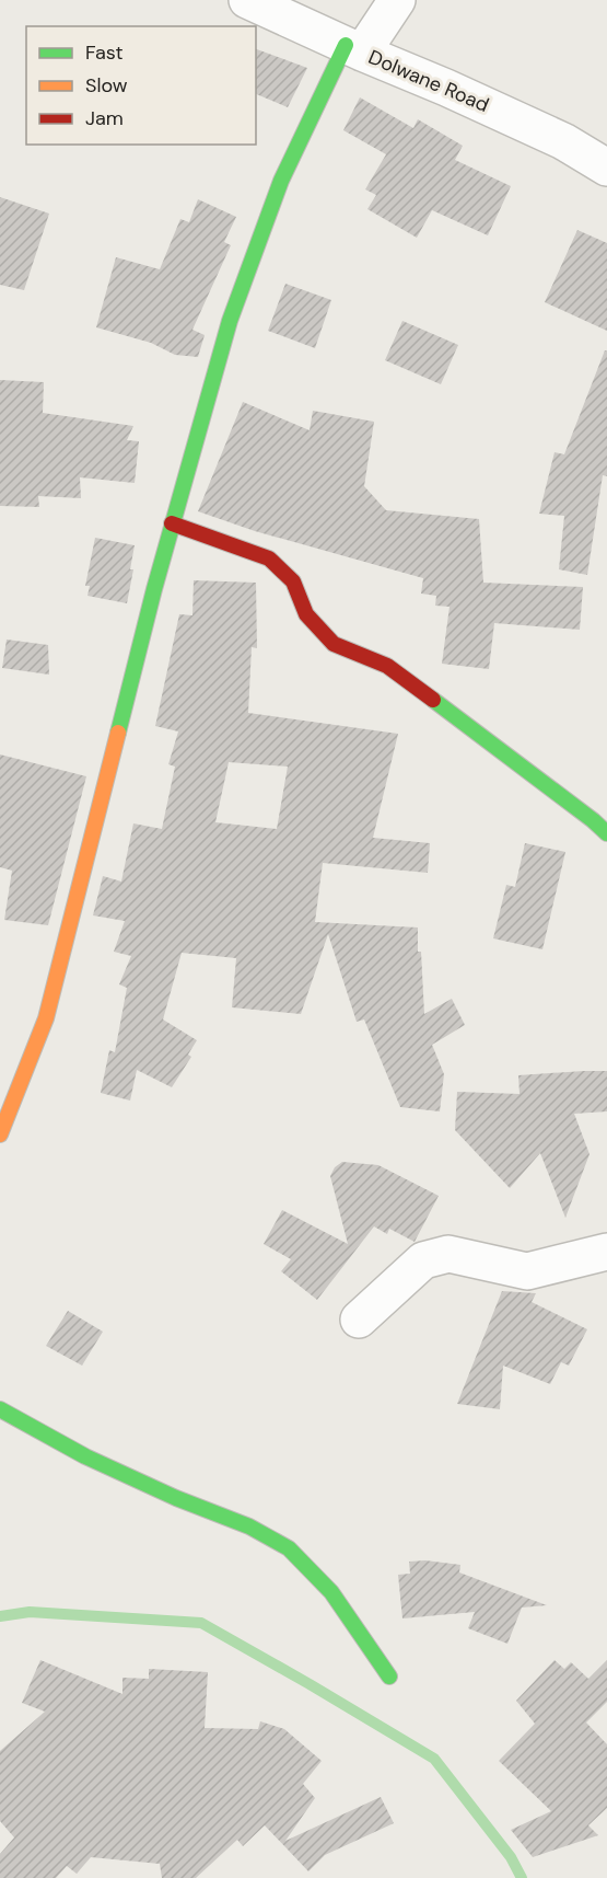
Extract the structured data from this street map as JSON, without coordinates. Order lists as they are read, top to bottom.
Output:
{
  "streets": {
    "street": ["Dolwane Road"]
  },
  "legend": ["Fast", "Slow", "Jam"]
}
